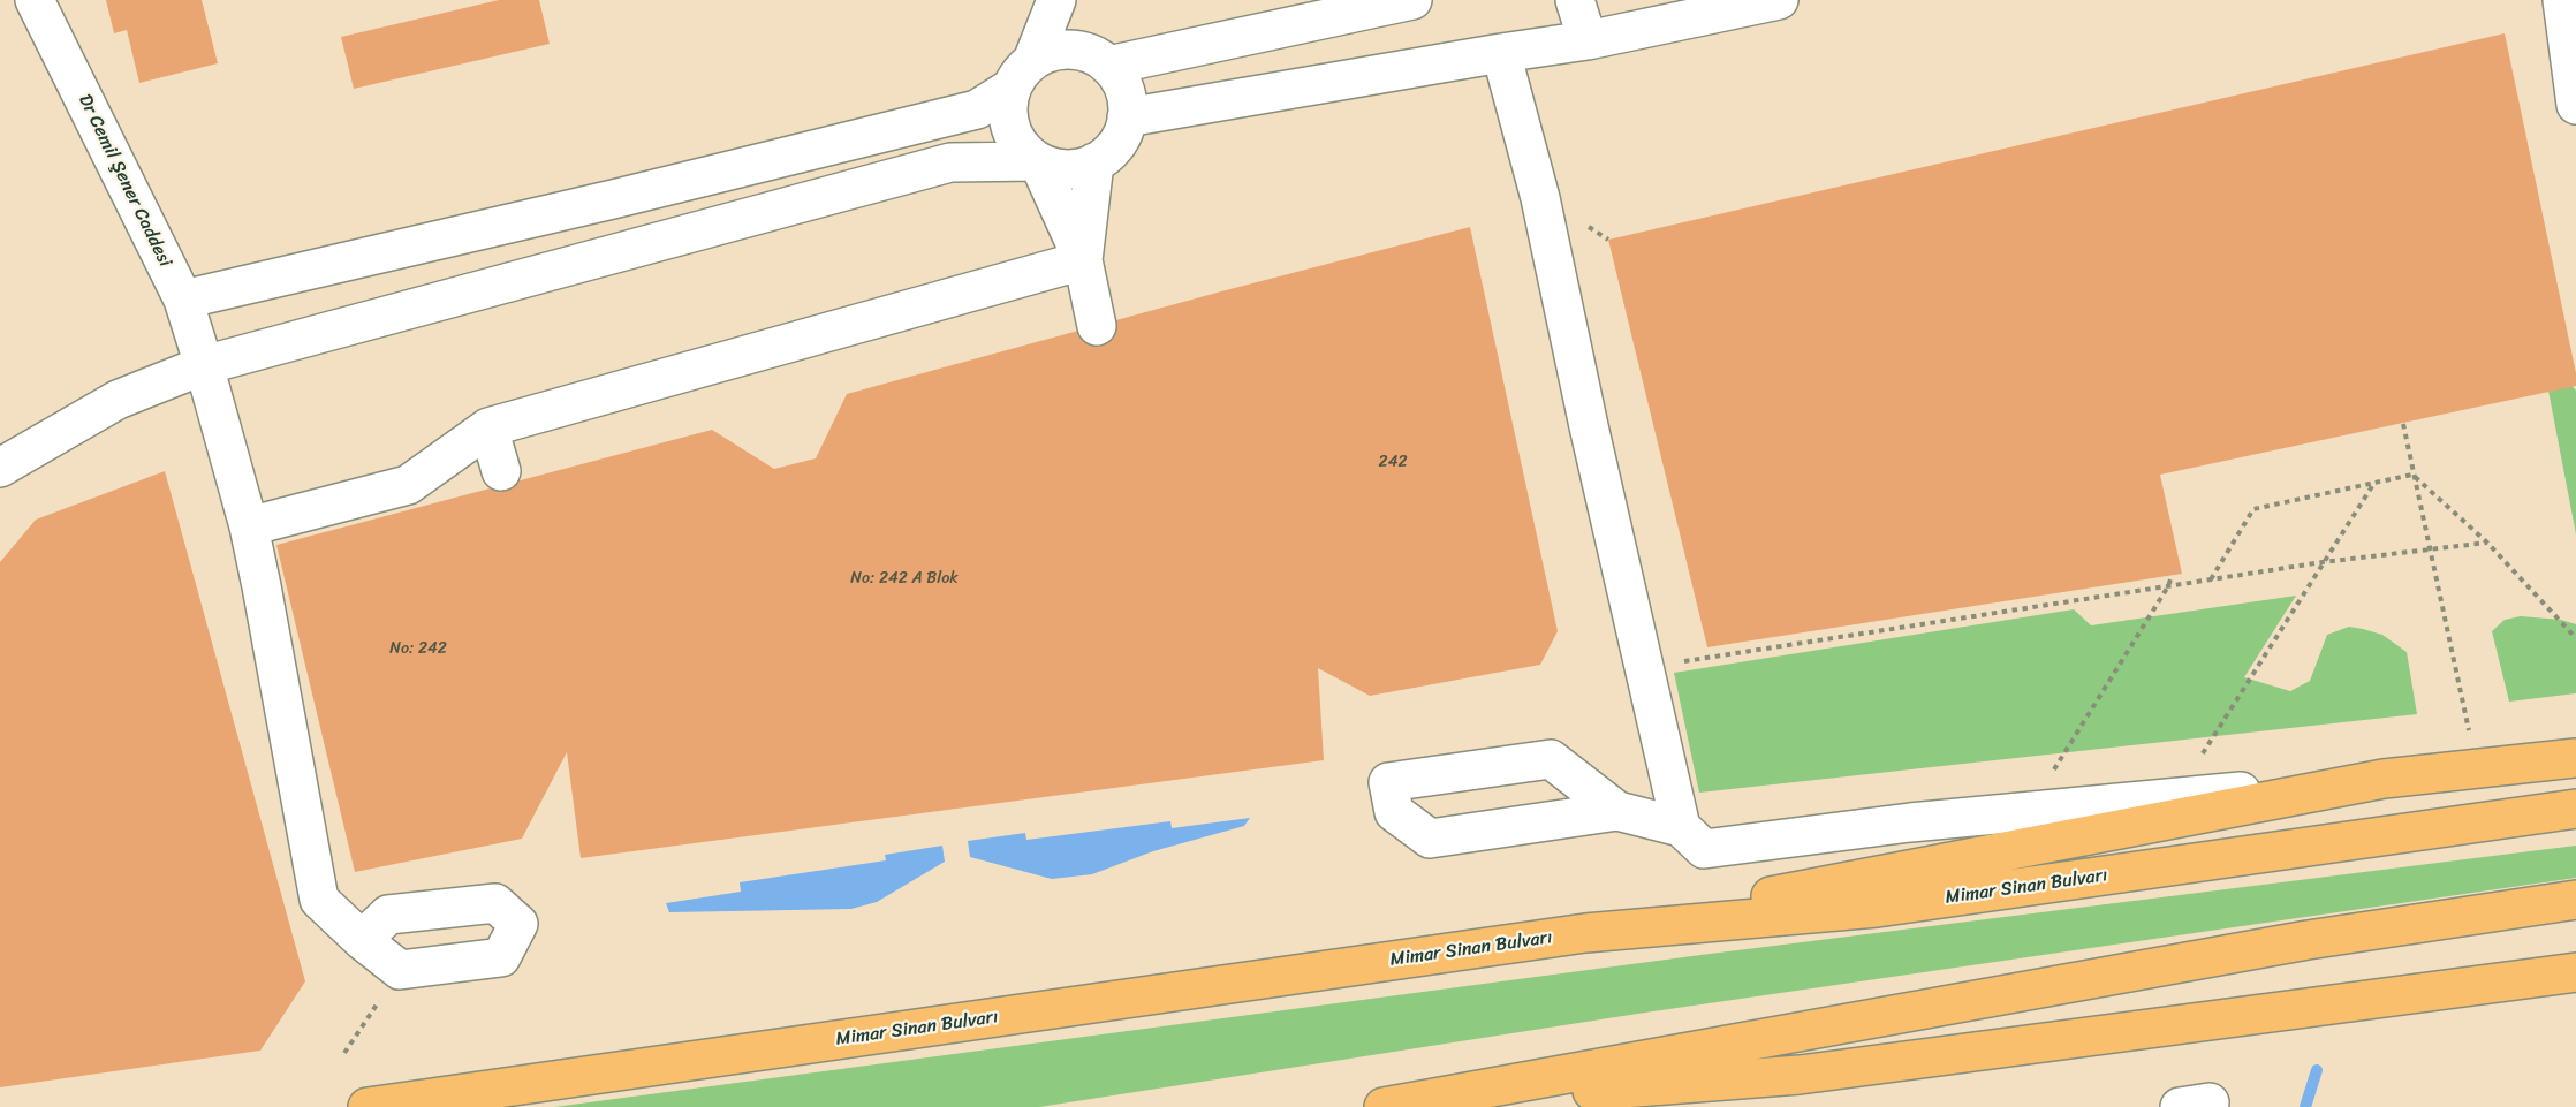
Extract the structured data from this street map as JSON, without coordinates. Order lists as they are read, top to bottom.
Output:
{
  "streets": {
    "highway": ["Mimar Sinan Bulvarı"],
    "street": ["Dr Cemil Şener Caddesi"]
  },
  "house_numbers": ["242", "No: 242 A Blok", "No: 242"]
}
